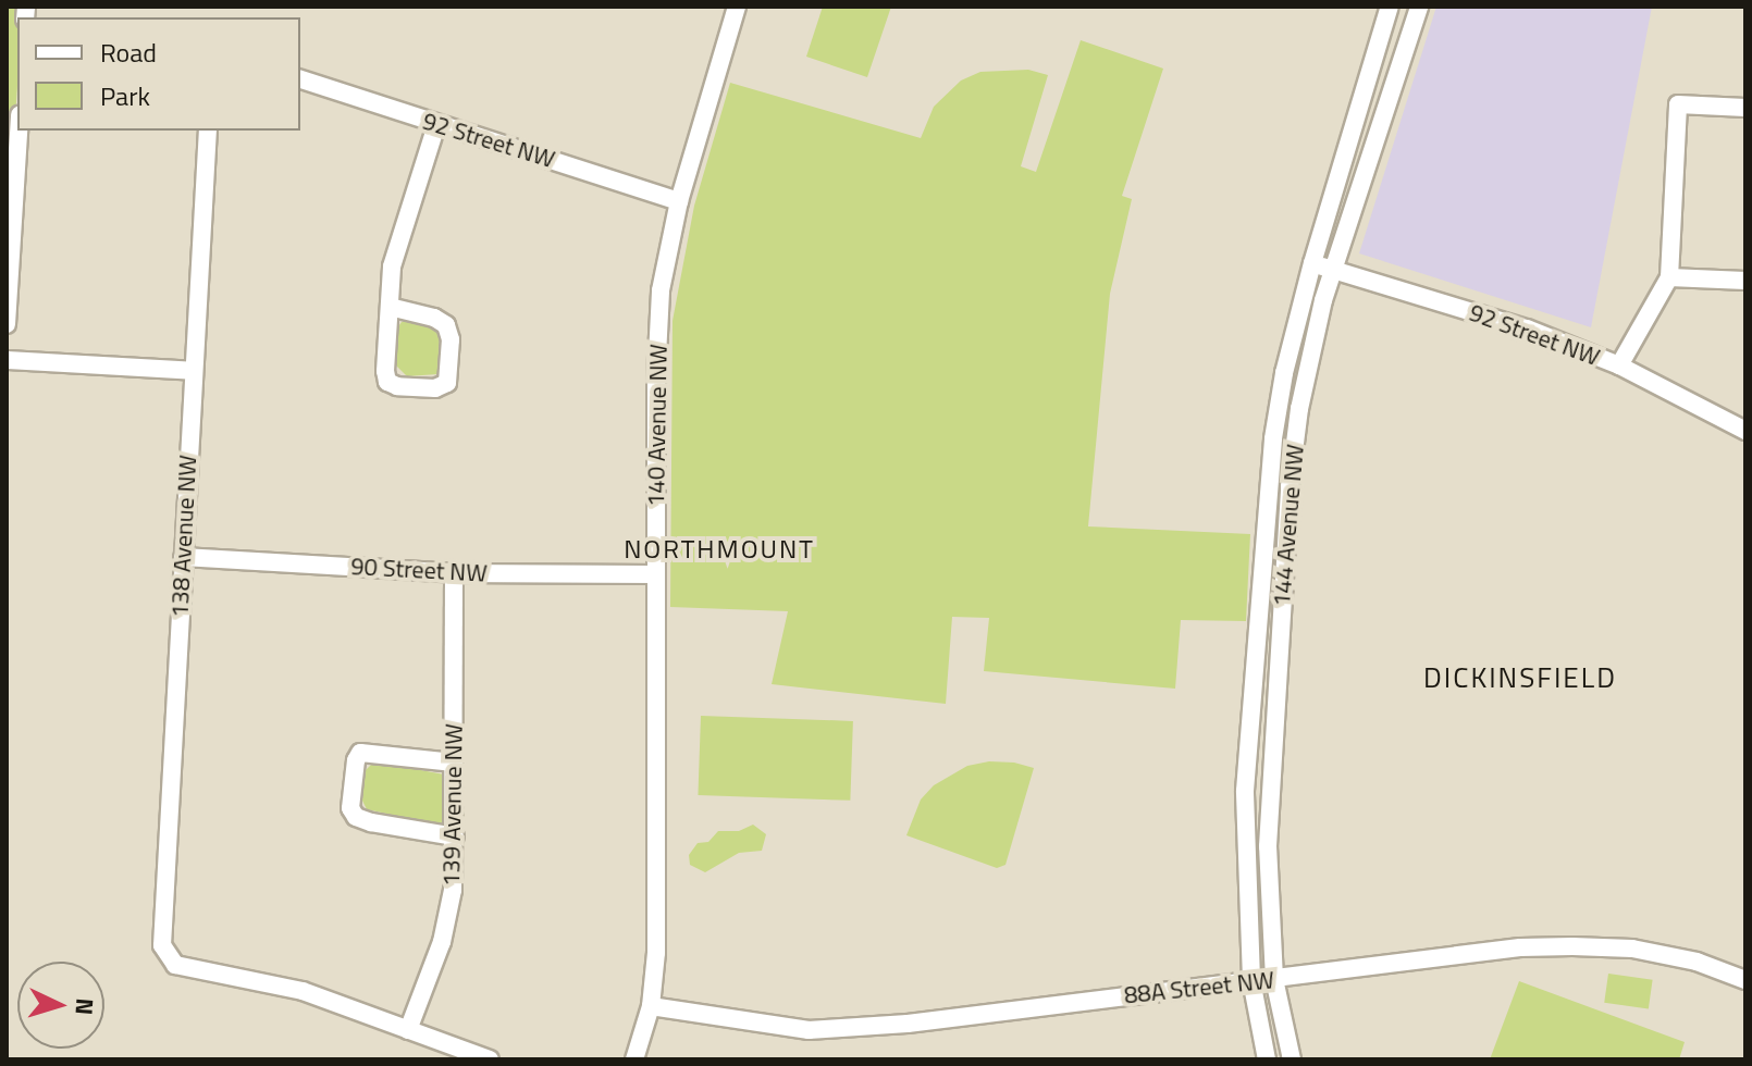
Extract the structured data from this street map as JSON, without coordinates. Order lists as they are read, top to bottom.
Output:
{
  "streets": {
    "street": [
      "92 Street NW",
      "140 Avenue NW",
      "144 Avenue NW",
      "138 Avenue NW",
      "90 Street NW",
      "139 Avenue NW",
      "88A Street NW"
    ]
  },
  "crossings": [
    ["92 Street NW", "140 Avenue NW"],
    ["92 Street NW", "144 Avenue NW"],
    ["140 Avenue NW", "90 Street NW"],
    ["140 Avenue NW", "88A Street NW"],
    ["144 Avenue NW", "88A Street NW"],
    ["138 Avenue NW", "90 Street NW"],
    ["138 Avenue NW", "139 Avenue NW"],
    ["90 Street NW", "139 Avenue NW"]
  ],
  "districts": ["NORTHMOUNT", "DICKINSFIELD"],
  "legend": ["Road", "Park"],
  "north": "right"
}
